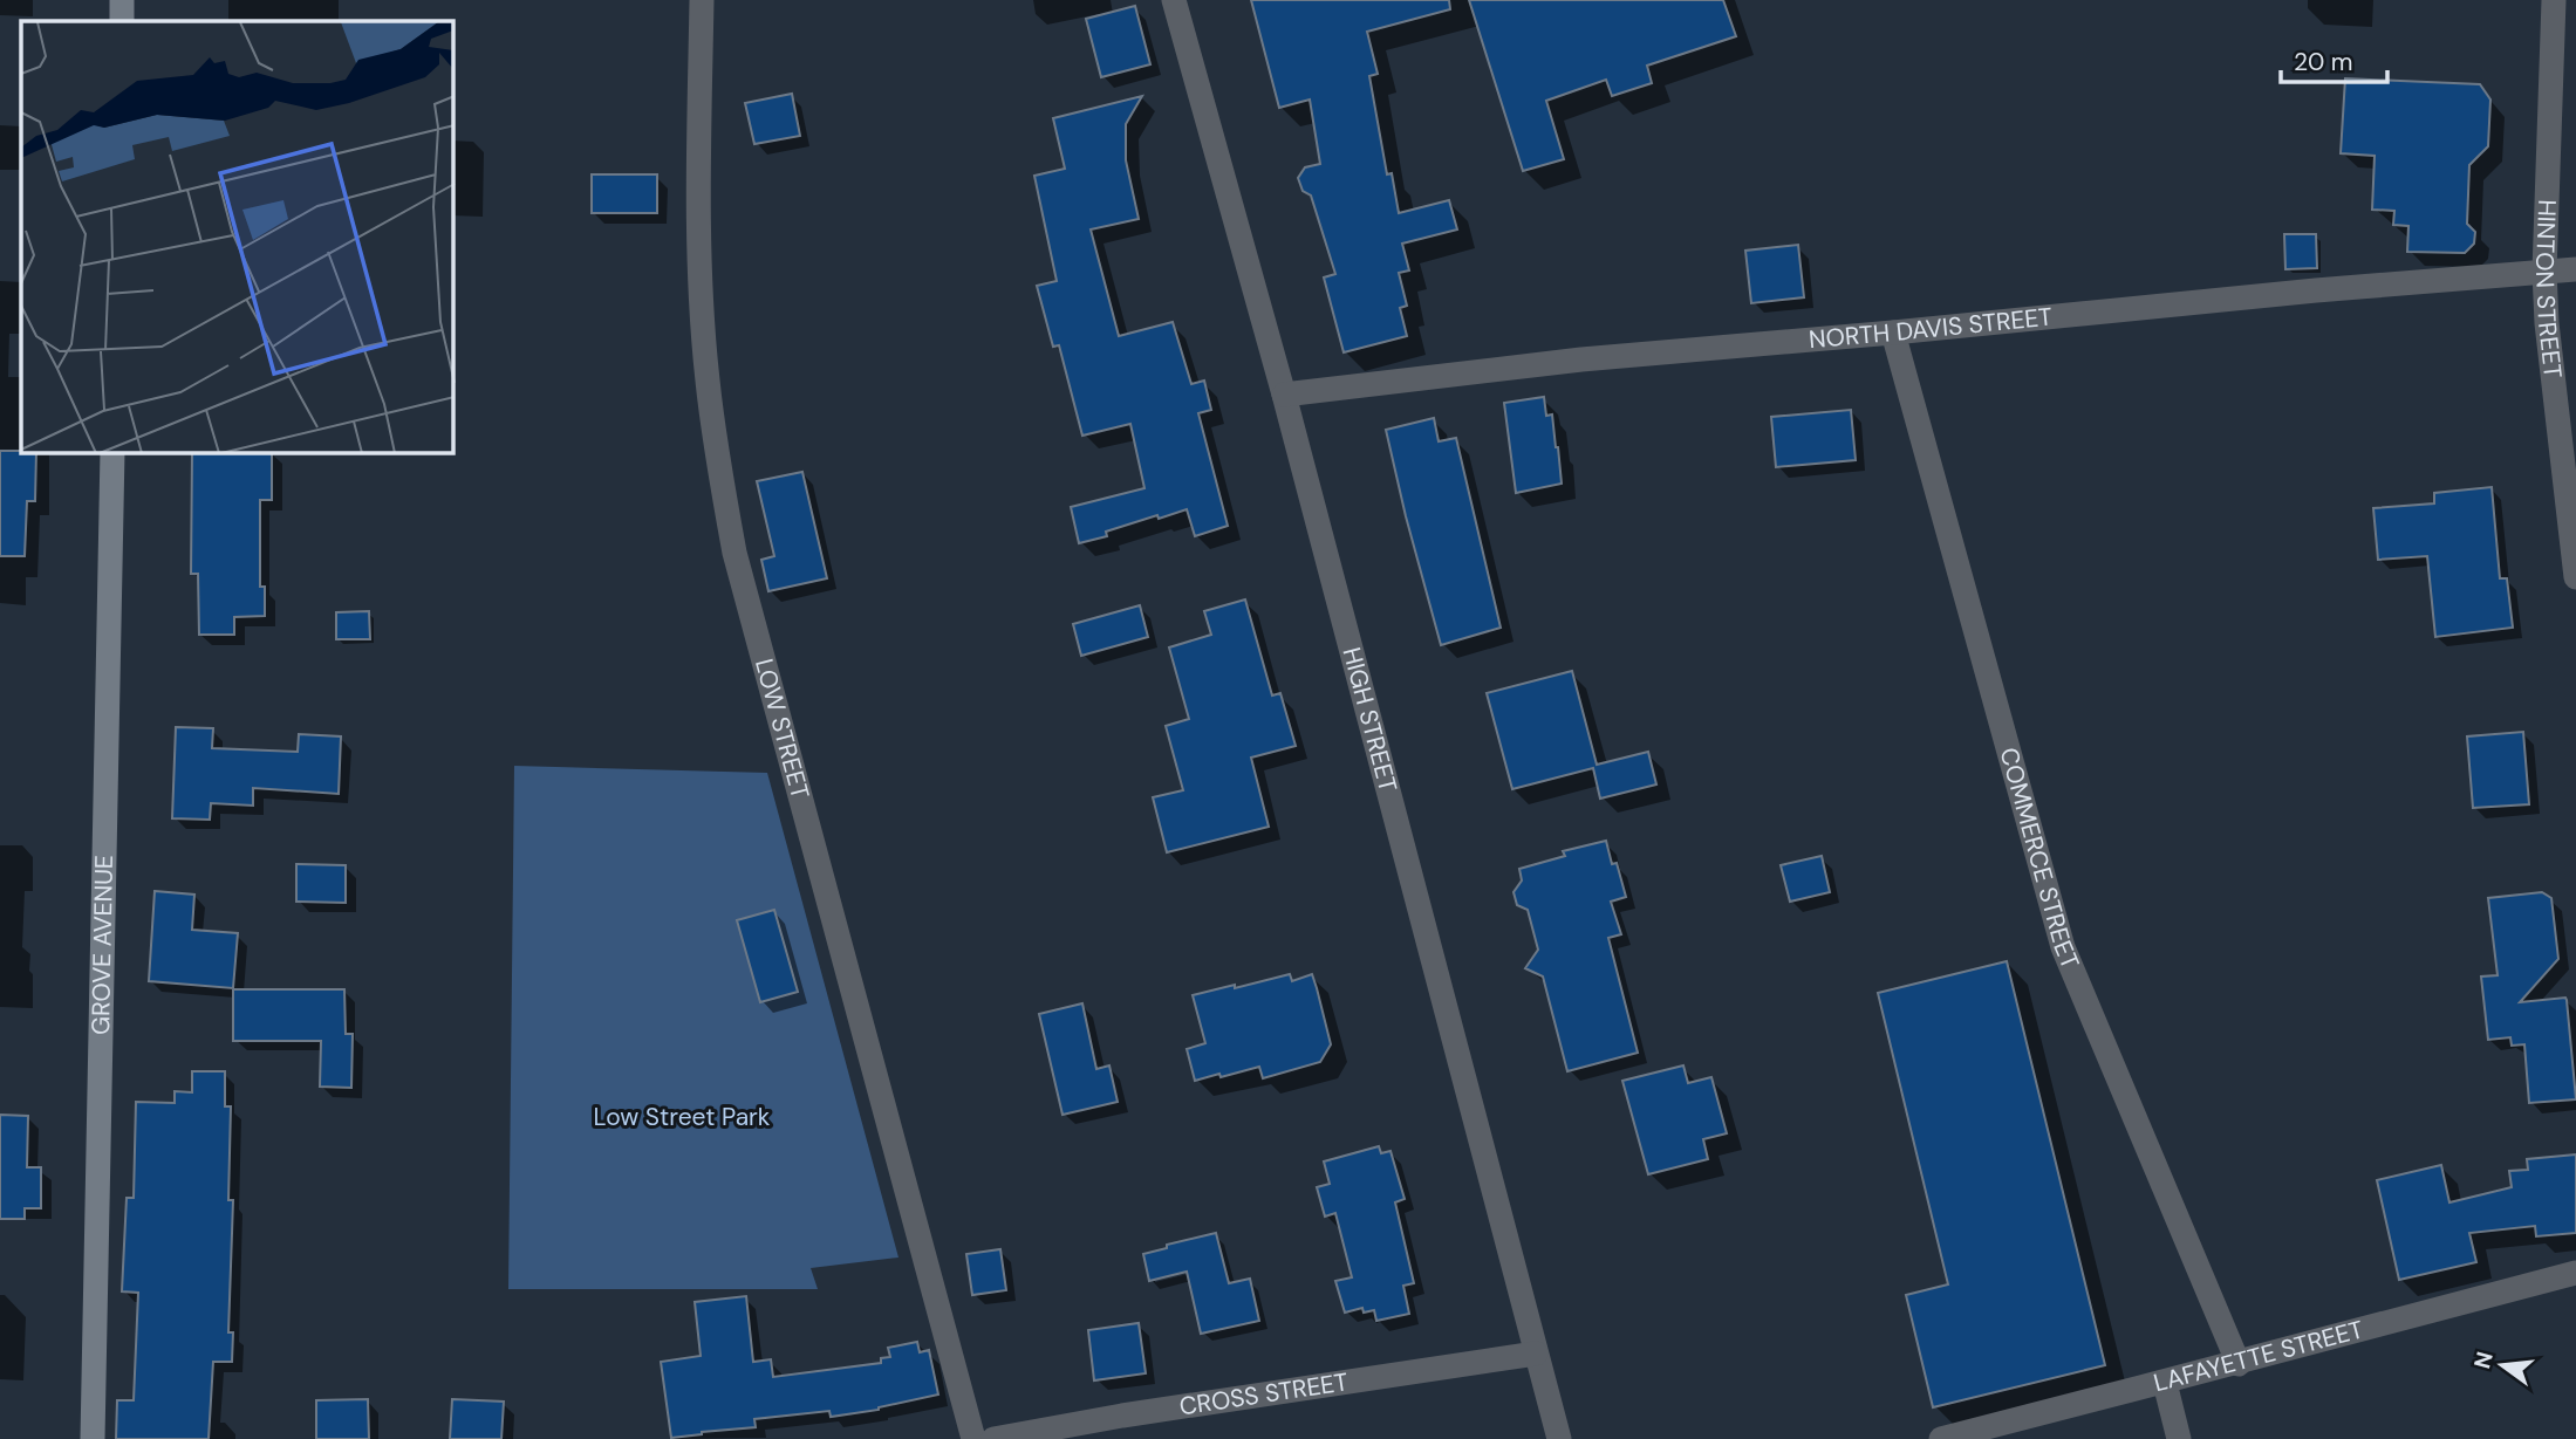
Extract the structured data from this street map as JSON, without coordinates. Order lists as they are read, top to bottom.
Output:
{
  "streets": {
    "main road": ["GROVE AVENUE"],
    "street": [
      "HINTON STREET",
      "NORTH DAVIS STREET",
      "HIGH STREET",
      "LOW STREET",
      "COMMERCE STREET",
      "LAFAYETTE STREET",
      "CROSS STREET"
    ]
  },
  "crossings": [
    ["HINTON STREET", "NORTH DAVIS STREET"],
    ["NORTH DAVIS STREET", "HIGH STREET"],
    ["NORTH DAVIS STREET", "COMMERCE STREET"],
    ["HIGH STREET", "CROSS STREET"],
    ["COMMERCE STREET", "LAFAYETTE STREET"]
  ],
  "parks": ["Low Street Park"],
  "scale_bar": "20 m",
  "north": "left"
}
